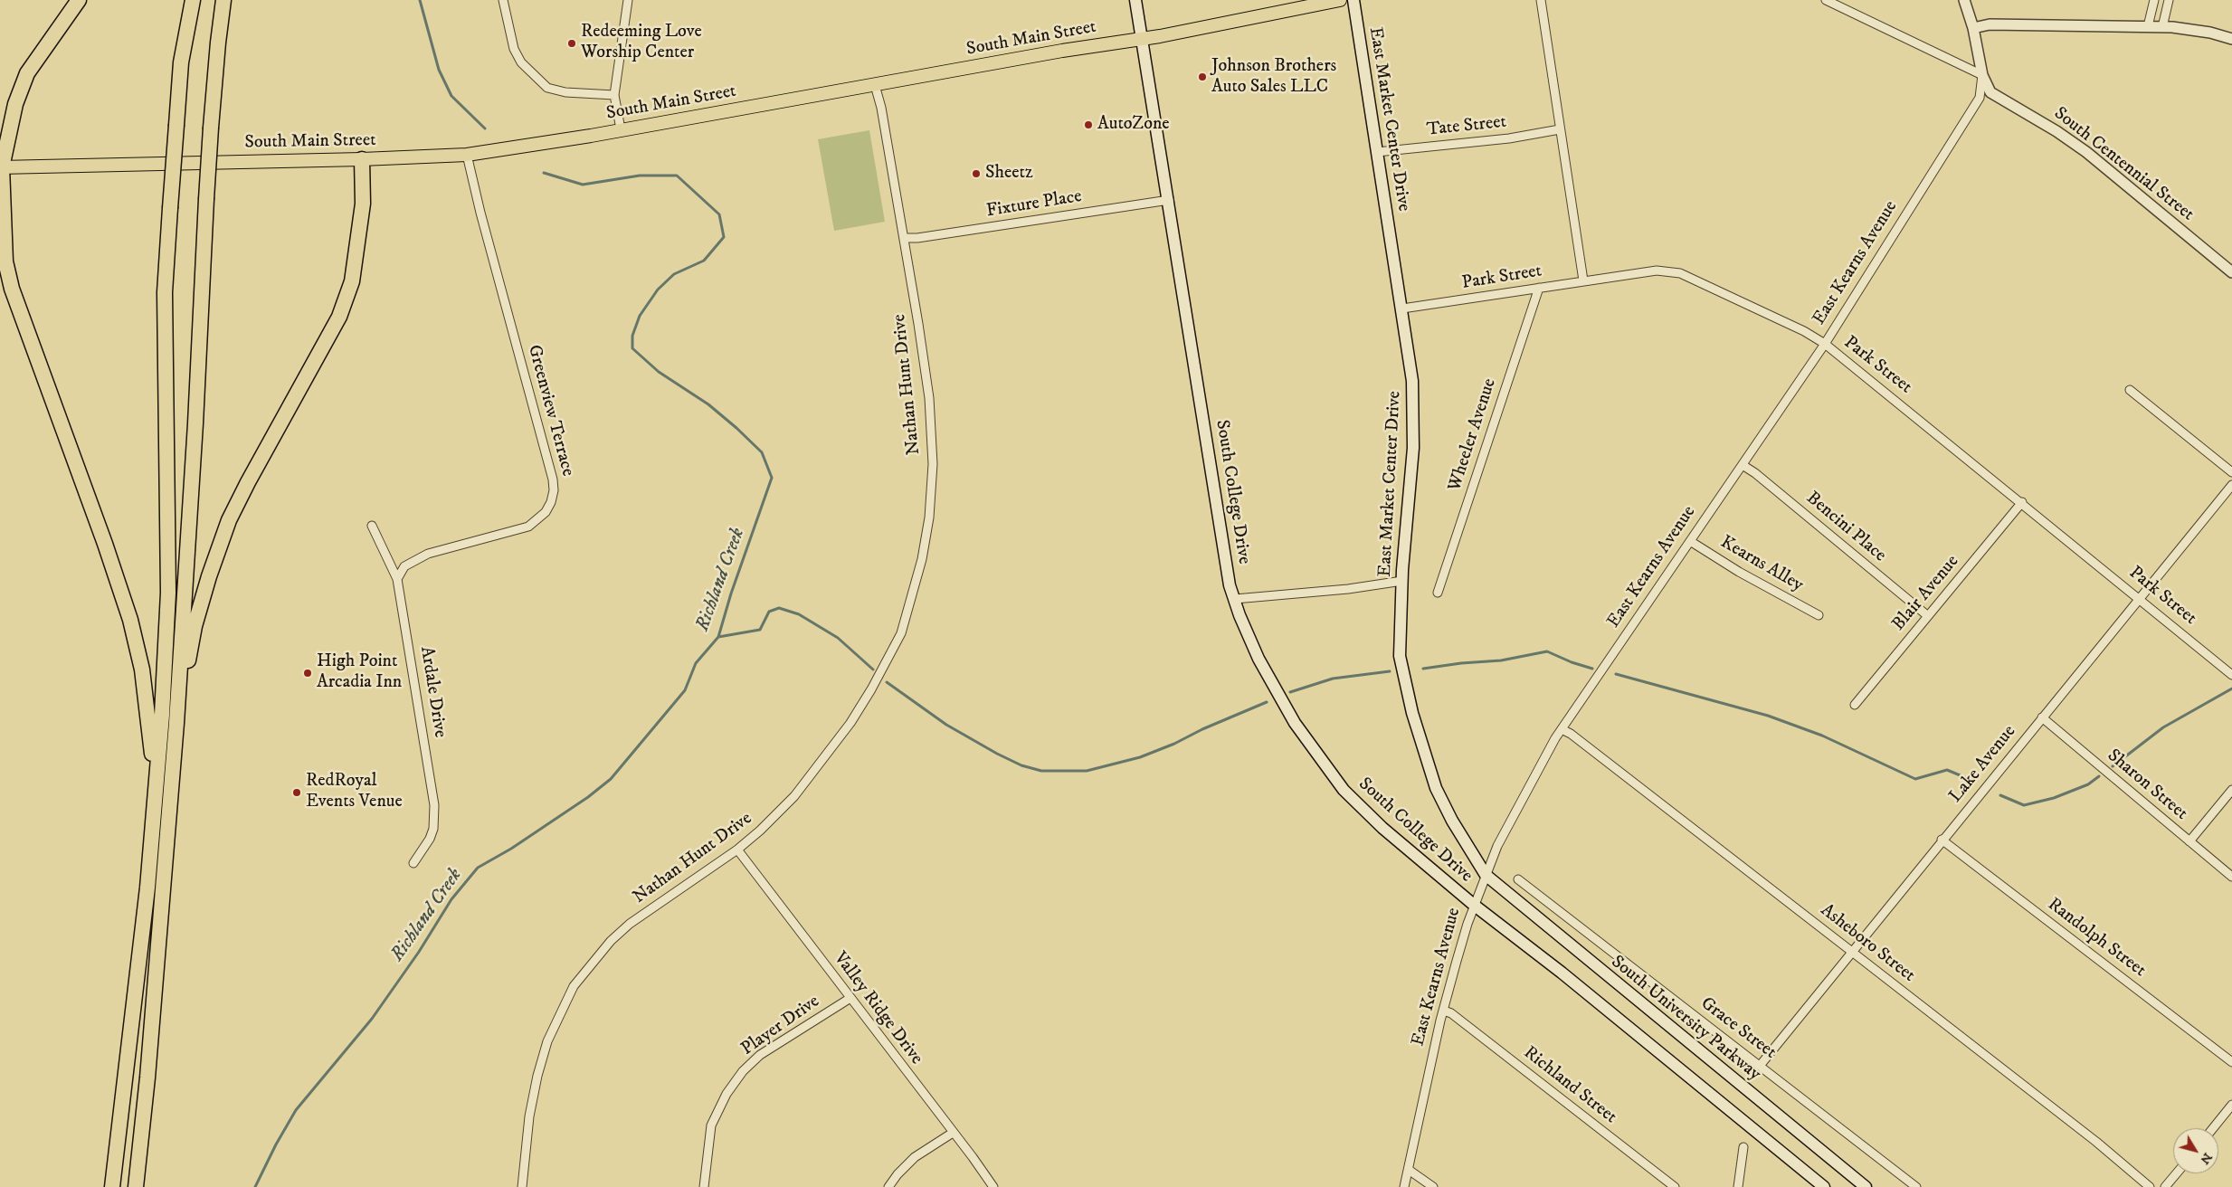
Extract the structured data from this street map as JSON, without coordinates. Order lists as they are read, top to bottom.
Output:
{
  "streets": {
    "main road": [
      "South Main Street",
      "East Market Center Drive",
      "South College Drive",
      "South University Parkway"
    ],
    "street": [
      "Tate Street",
      "South Centennial Street",
      "Fixture Place",
      "East Kearns Avenue",
      "Park Street",
      "Nathan Hunt Drive",
      "Greenview Terrace",
      "Wheeler Avenue",
      "Bencini Place",
      "Kearns Alley",
      "Blair Avenue",
      "Ardale Drive",
      "Lake Avenue",
      "Sharon Street",
      "Randolph Street",
      "Asheboro Street",
      "Valley Ridge Drive",
      "Player Drive",
      "Grace Street",
      "Richland Street"
    ]
  },
  "crossings": [
    ["South Main Street", "Nathan Hunt Drive"],
    ["South Main Street", "Greenview Terrace"],
    ["South Main Street", "South College Drive"],
    ["East Market Center Drive", "Tate Street"],
    ["East Market Center Drive", "East Kearns Avenue"],
    ["East Market Center Drive", "Park Street"],
    ["East Market Center Drive", "South University Parkway"],
    ["South Centennial Street", "East Kearns Avenue"],
    ["Fixture Place", "Nathan Hunt Drive"],
    ["Fixture Place", "South College Drive"],
    ["East Kearns Avenue", "Park Street"],
    ["East Kearns Avenue", "South College Drive"],
    ["East Kearns Avenue", "Bencini Place"],
    ["East Kearns Avenue", "Kearns Alley"],
    ["East Kearns Avenue", "Asheboro Street"],
    ["East Kearns Avenue", "South University Parkway"],
    ["East Kearns Avenue", "Richland Street"],
    ["Park Street", "Wheeler Avenue"],
    ["Park Street", "Blair Avenue"],
    ["Park Street", "Lake Avenue"],
    ["Nathan Hunt Drive", "Valley Ridge Drive"],
    ["Greenview Terrace", "Ardale Drive"],
    ["Bencini Place", "Blair Avenue"],
    ["Lake Avenue", "Sharon Street"],
    ["Lake Avenue", "Randolph Street"],
    ["Lake Avenue", "Asheboro Street"],
    ["Lake Avenue", "Grace Street"],
    ["Valley Ridge Drive", "Player Drive"]
  ],
  "water": ["Richland Creek"],
  "places": [
    "Redeeming Love Worship Center",
    "Johnson Brothers Auto Sales LLC",
    "AutoZone",
    "Sheetz",
    "High Point Arcadia Inn",
    "RedRoyal Events Venue"
  ],
  "north": "bottom right"
}
